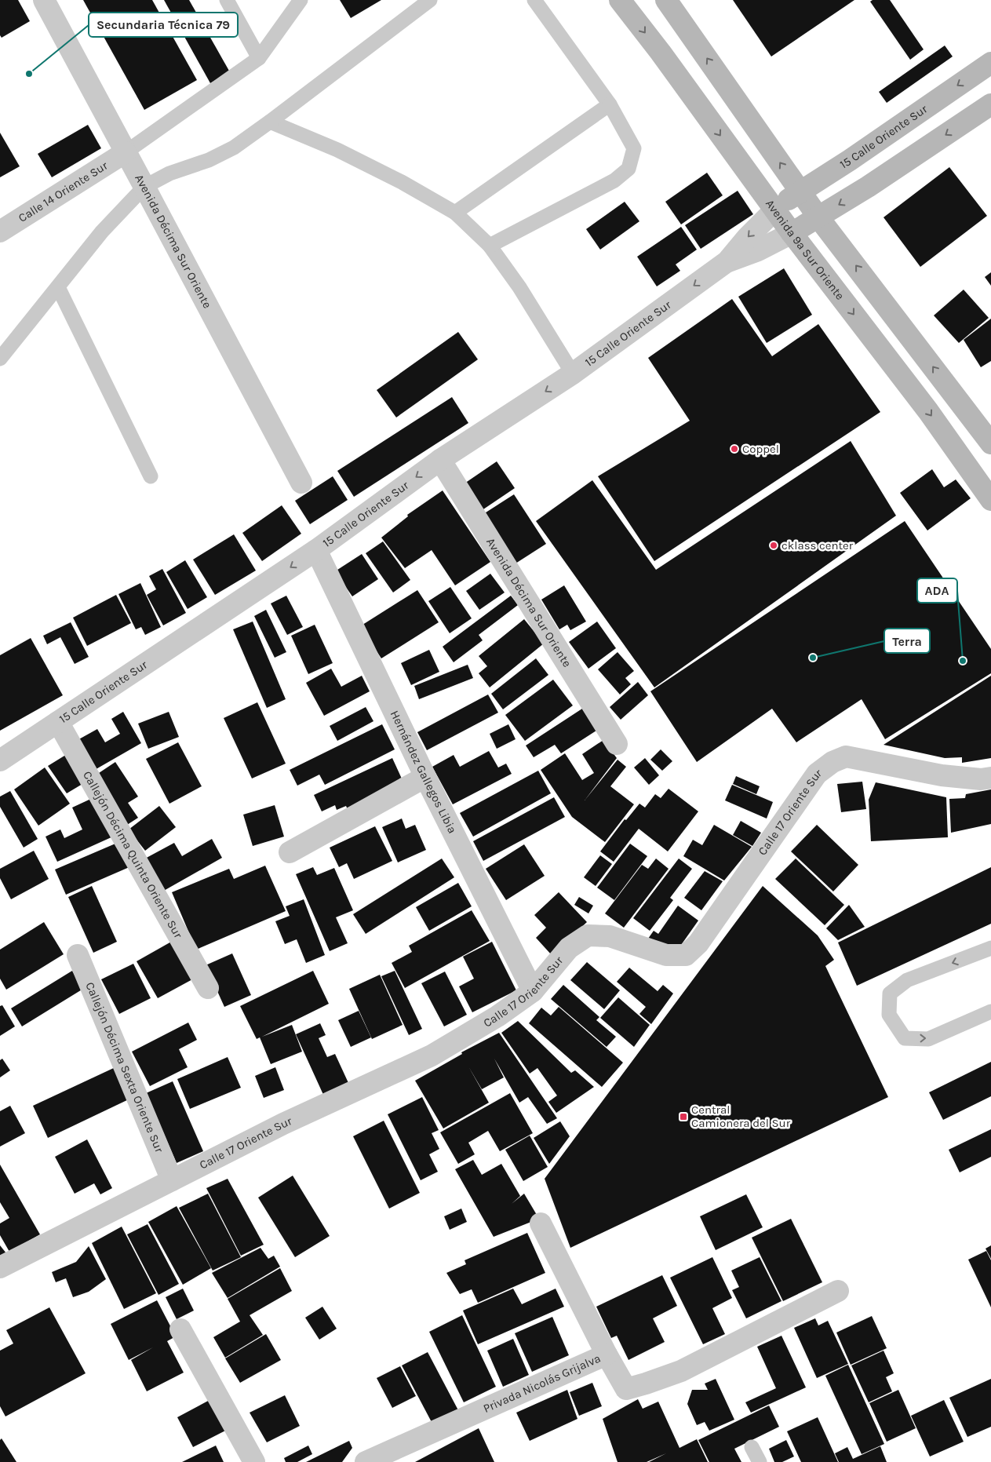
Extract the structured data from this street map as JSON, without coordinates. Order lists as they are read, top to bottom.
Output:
{
  "streets": {
    "main road": ["15 Calle Oriente Sur", "Avenida 9a Sur Oriente"],
    "street": [
      "Calle 14 Oriente Sur",
      "Avenida Décima Sur Oriente",
      "Hernández Gallegos Libia",
      "Calle 17 Oriente Sur",
      "Callejón Décima Quinta Oriente Sur",
      "Callejón Décima Sexta Oriente Sur",
      "Privada Nicolás Grijalva"
    ]
  },
  "crossings": [
    ["15 Calle Oriente Sur", "Avenida Décima Sur Oriente"],
    ["15 Calle Oriente Sur", "Avenida 9a Sur Oriente"],
    ["15 Calle Oriente Sur", "Hernández Gallegos Libia"],
    ["15 Calle Oriente Sur", "Callejón Décima Quinta Oriente Sur"],
    ["Calle 14 Oriente Sur", "Avenida Décima Sur Oriente"],
    ["Hernández Gallegos Libia", "Calle 17 Oriente Sur"],
    ["Calle 17 Oriente Sur", "Callejón Décima Sexta Oriente Sur"]
  ],
  "one_way": ["15 Calle Oriente Sur"],
  "places": {
    "other": [
      "Secundaria Técnica 79",
      "Coppel",
      "cklass center",
      "Terra",
      "ADA"
    ],
    "transit": ["Central Camionera del Sur"]
  }
}
